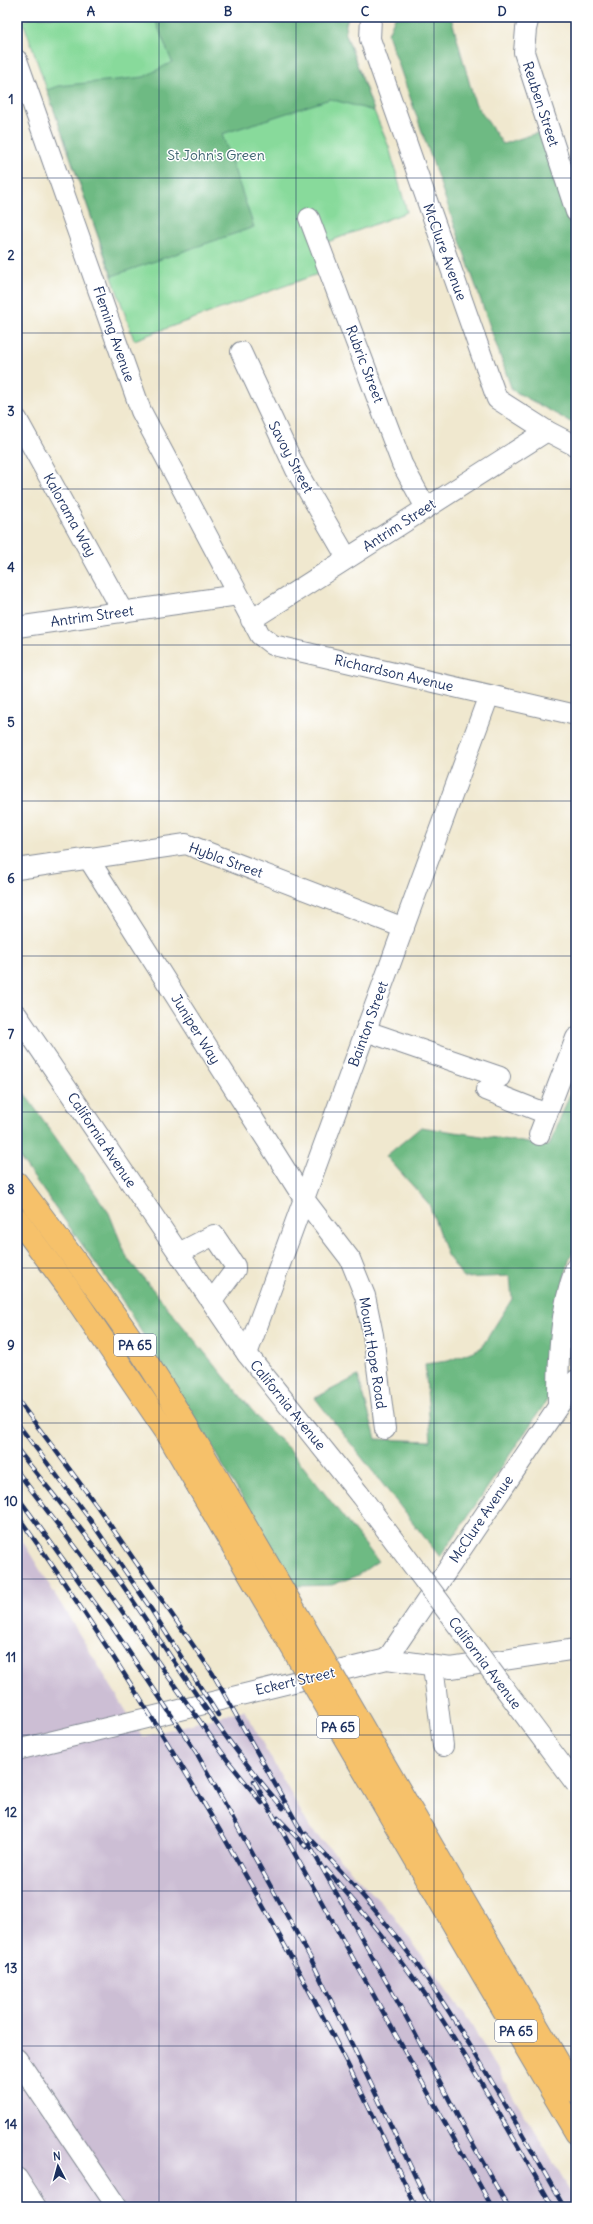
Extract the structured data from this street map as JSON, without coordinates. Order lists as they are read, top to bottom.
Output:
{
  "streets": {
    "highway": ["PA 65"],
    "street": [
      "Reuben Street",
      "McClure Avenue",
      "Fleming Avenue",
      "Rubric Street",
      "Savoy Street",
      "Kalorama Way",
      "Antrim Street",
      "Richardson Avenue",
      "Hybla Street",
      "Bainton Street",
      "Juniper Way",
      "California Avenue",
      "Mount Hope Road",
      "Eckert Street"
    ]
  },
  "crossings": [
    ["McClure Avenue", "Antrim Street"],
    ["McClure Avenue", "Eckert Street"],
    ["Fleming Avenue", "Antrim Street"],
    ["Fleming Avenue", "Richardson Avenue"],
    ["Rubric Street", "Antrim Street"],
    ["Savoy Street", "Antrim Street"],
    ["Kalorama Way", "Antrim Street"],
    ["Antrim Street", "Richardson Avenue"],
    ["Richardson Avenue", "Bainton Street"],
    ["Hybla Street", "Bainton Street"],
    ["Hybla Street", "Juniper Way"],
    ["Bainton Street", "Juniper Way"],
    ["Bainton Street", "California Avenue"],
    ["Bainton Street", "Mount Hope Road"],
    ["Juniper Way", "Mount Hope Road"]
  ],
  "parks": ["St John's Green"],
  "north": "top",
  "grid": {
    "columns": [
      "A",
      "B",
      "C",
      "D"
    ],
    "rows": [
      "1",
      "2",
      "3",
      "4",
      "5",
      "6",
      "7",
      "8",
      "9",
      "10",
      "11",
      "12",
      "13",
      "14"
    ]
  }
}
